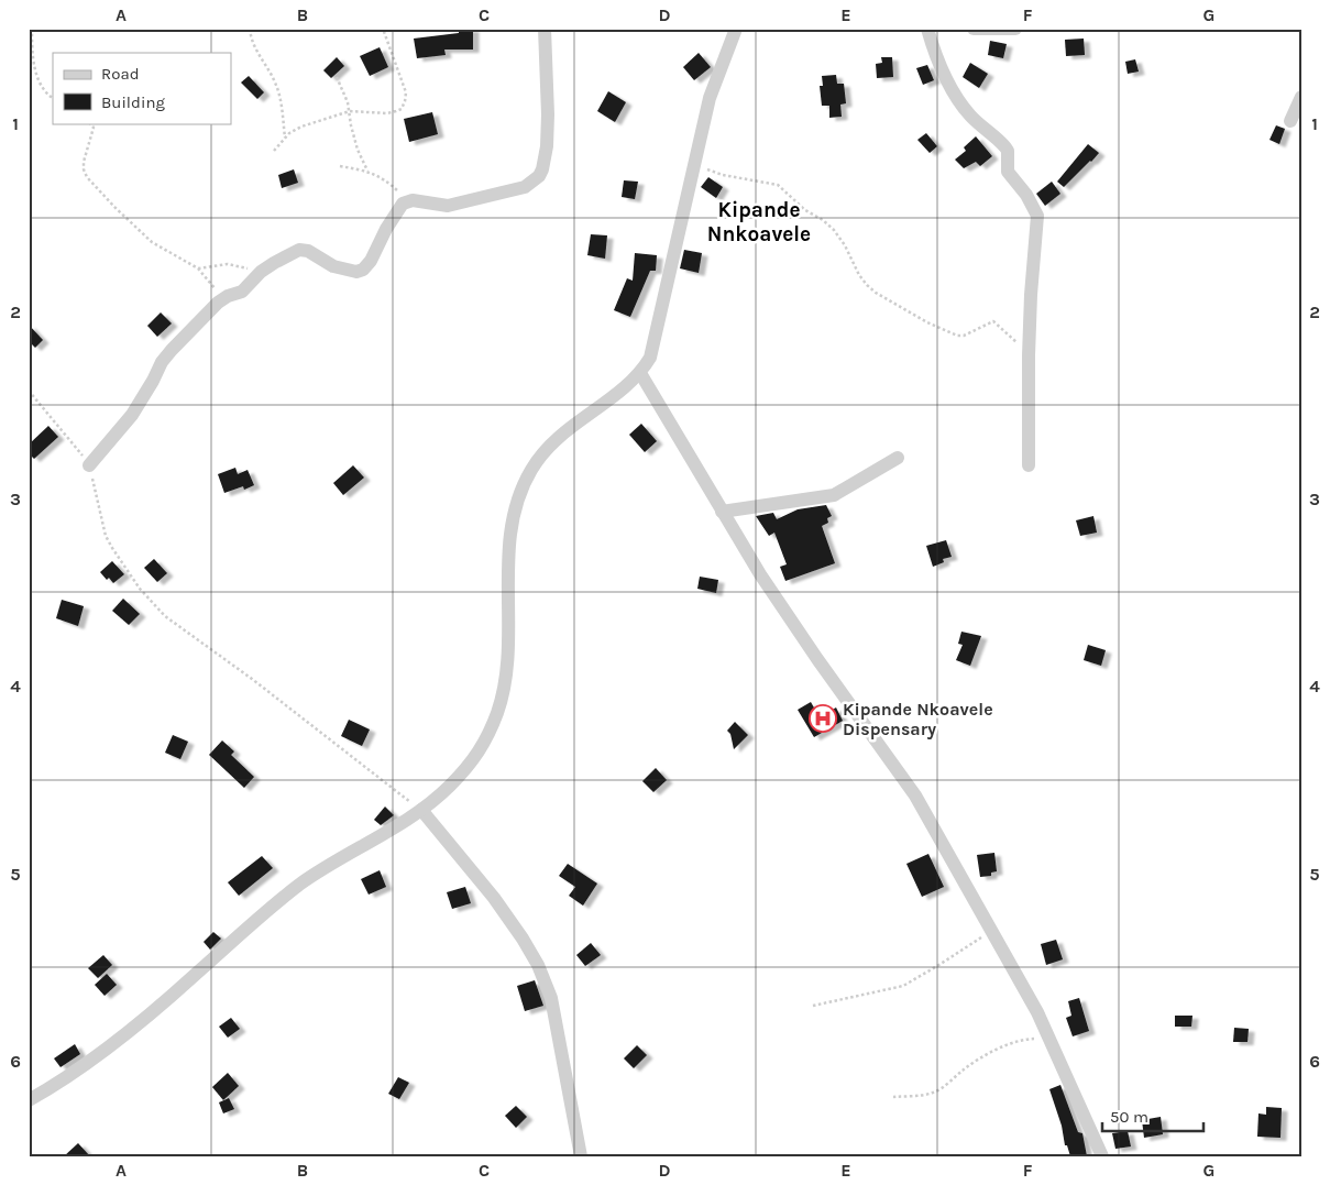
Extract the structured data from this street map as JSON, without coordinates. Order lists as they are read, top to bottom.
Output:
{
  "districts": ["Kipande Nnkoavele"],
  "places": {
    "hospital": ["Kipande Nkoavele Dispensary"]
  },
  "legend": ["Road", "Building"],
  "scale_bar": "50 m",
  "grid": {
    "columns": [
      "A",
      "B",
      "C",
      "D",
      "E",
      "F",
      "G"
    ],
    "rows": [
      "1",
      "2",
      "3",
      "4",
      "5",
      "6"
    ]
  }
}
